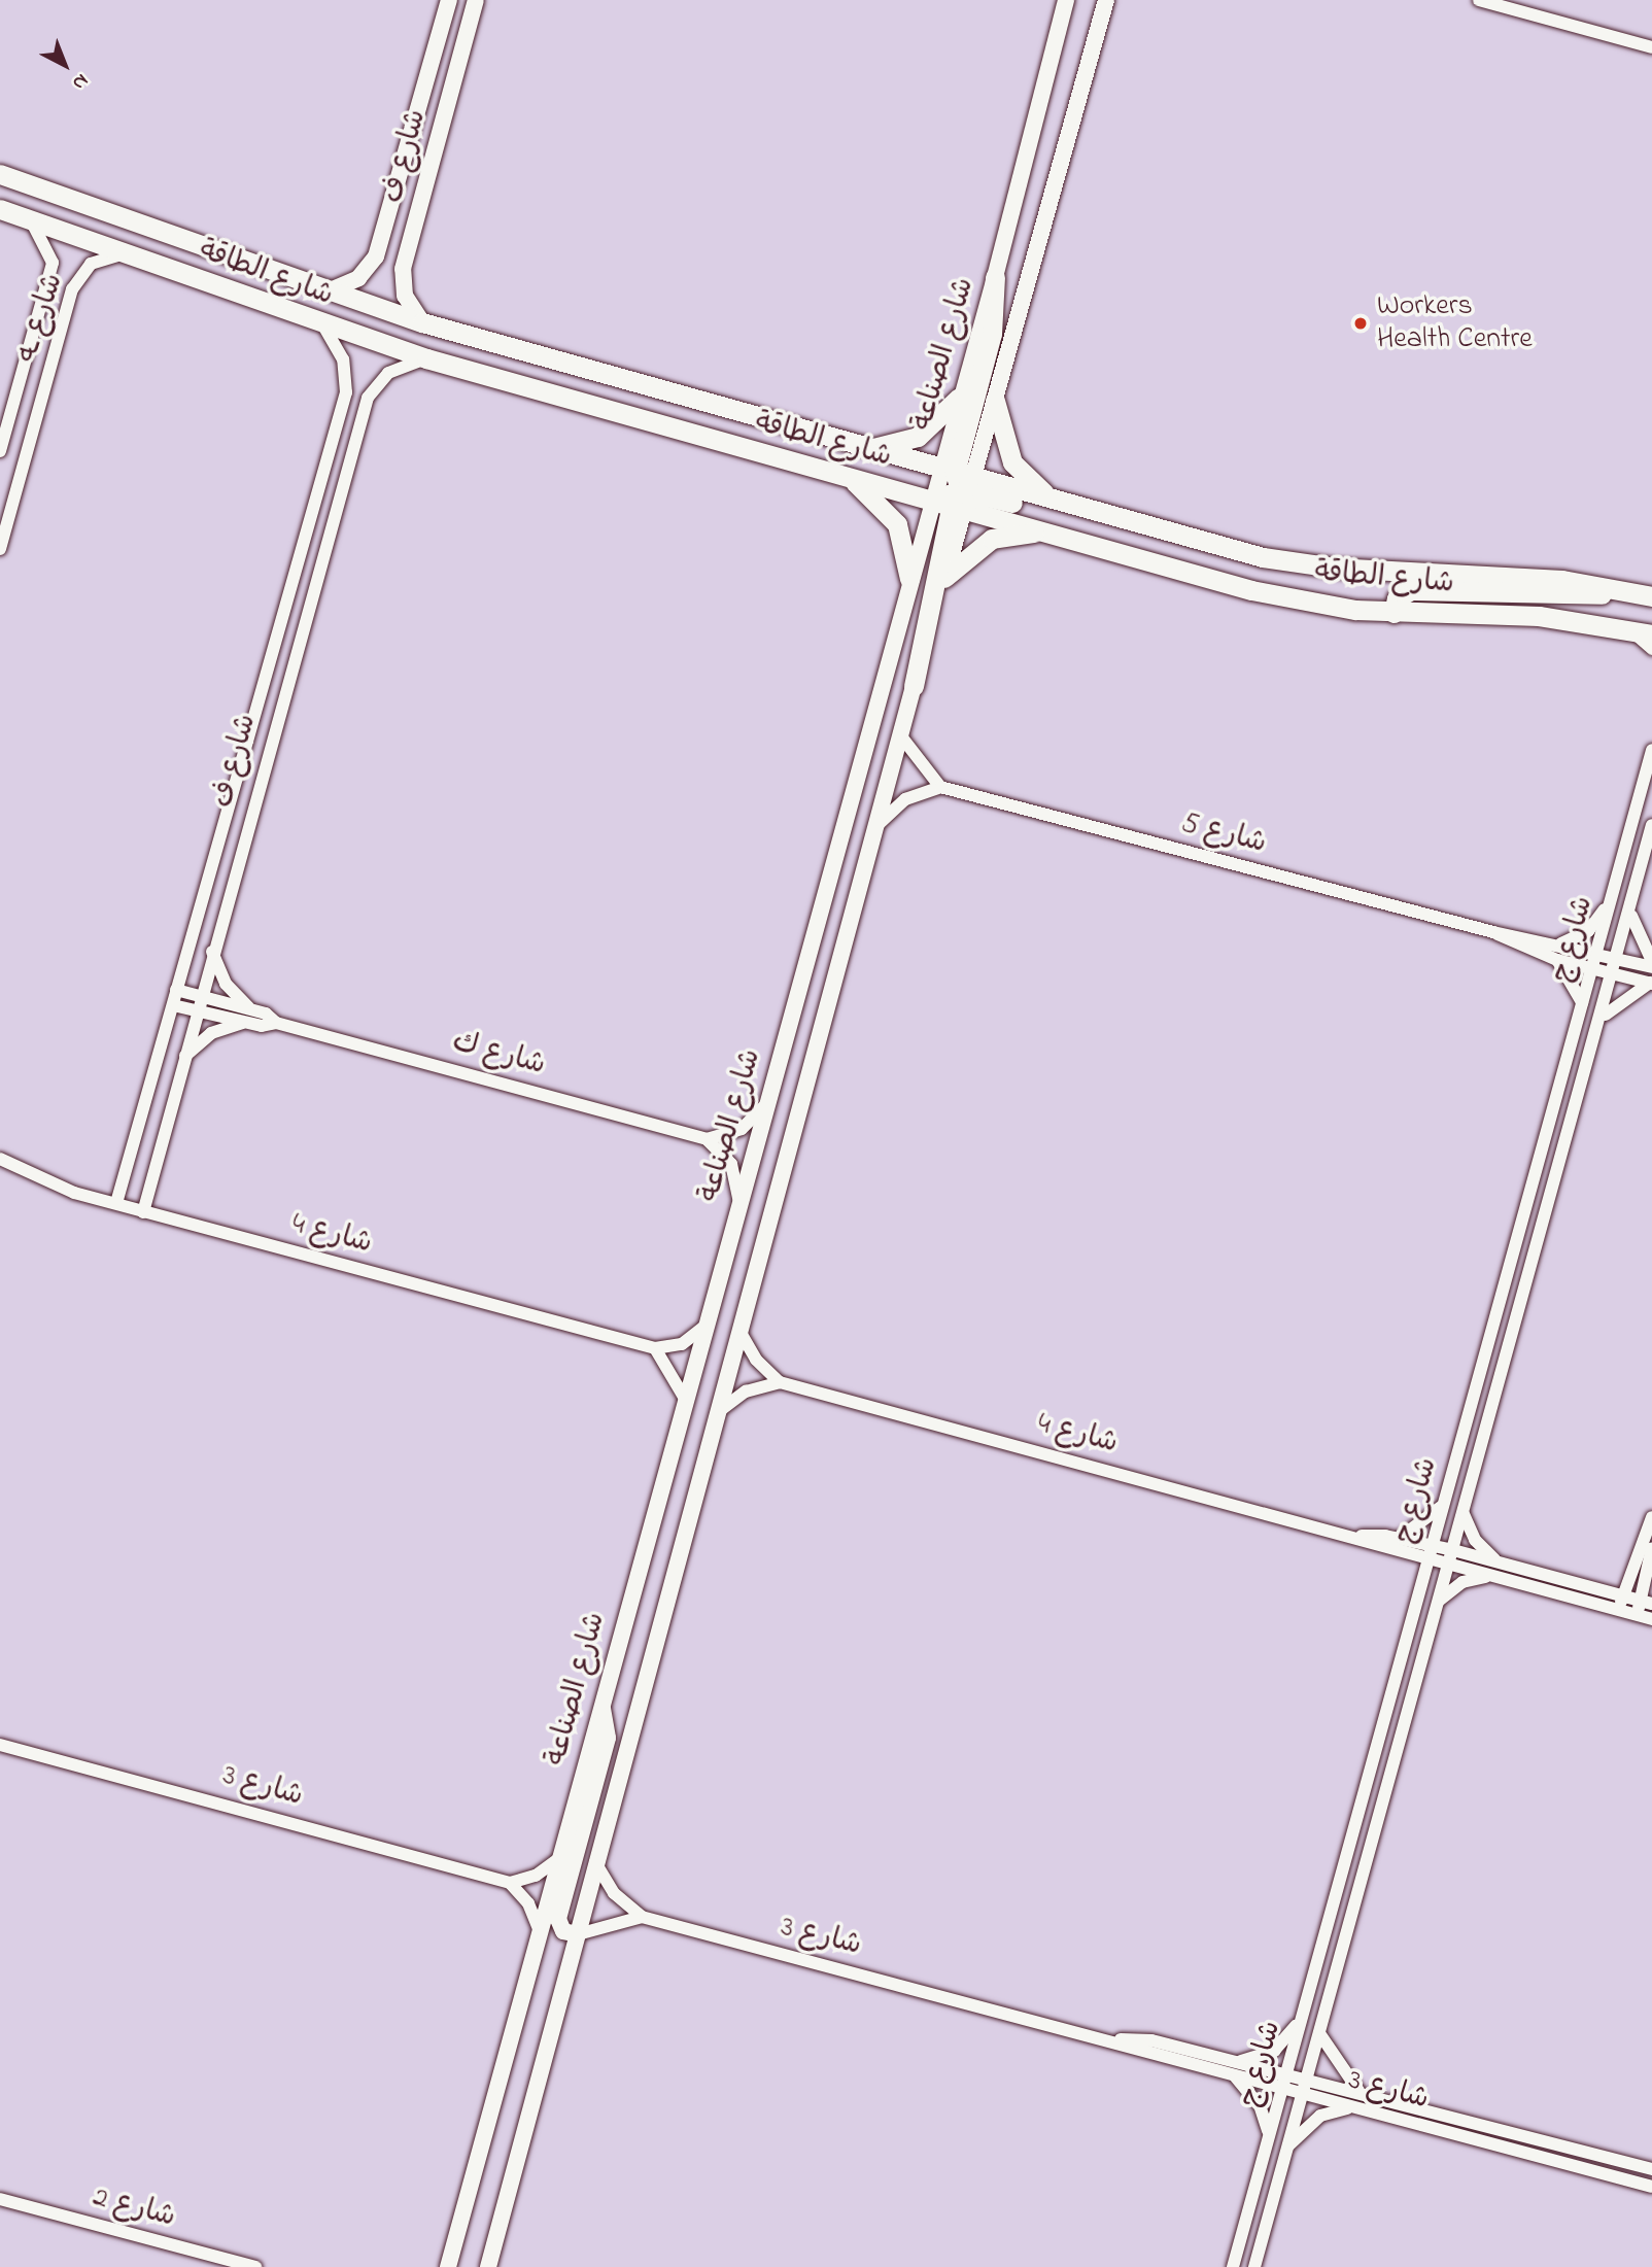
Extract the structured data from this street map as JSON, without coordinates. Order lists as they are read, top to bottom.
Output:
{
  "streets": {
    "main road": ["شارع الطاقة"],
    "street": [
      "شارع ف",
      "شارع ـه",
      "شارع الصناعة",
      "شارع 5",
      "شارع ج",
      "شارع ك",
      "شارع 4",
      "شارع 3",
      "شارع 2"
    ]
  },
  "crossings": [
    ["شارع ف", "شارع الطاقة"],
    ["شارع ف", "شارع ك"],
    ["شارع ف", "شارع 4"],
    ["شارع الطاقة", "شارع ـه"],
    ["شارع الطاقة", "شارع الصناعة"],
    ["شارع الصناعة", "شارع 3"],
    ["شارع 5", "شارع ج"],
    ["شارع ج", "شارع 4"],
    ["شارع ج", "شارع 3"]
  ],
  "places": ["Workers Health Centre"],
  "north": "bottom right"
}
